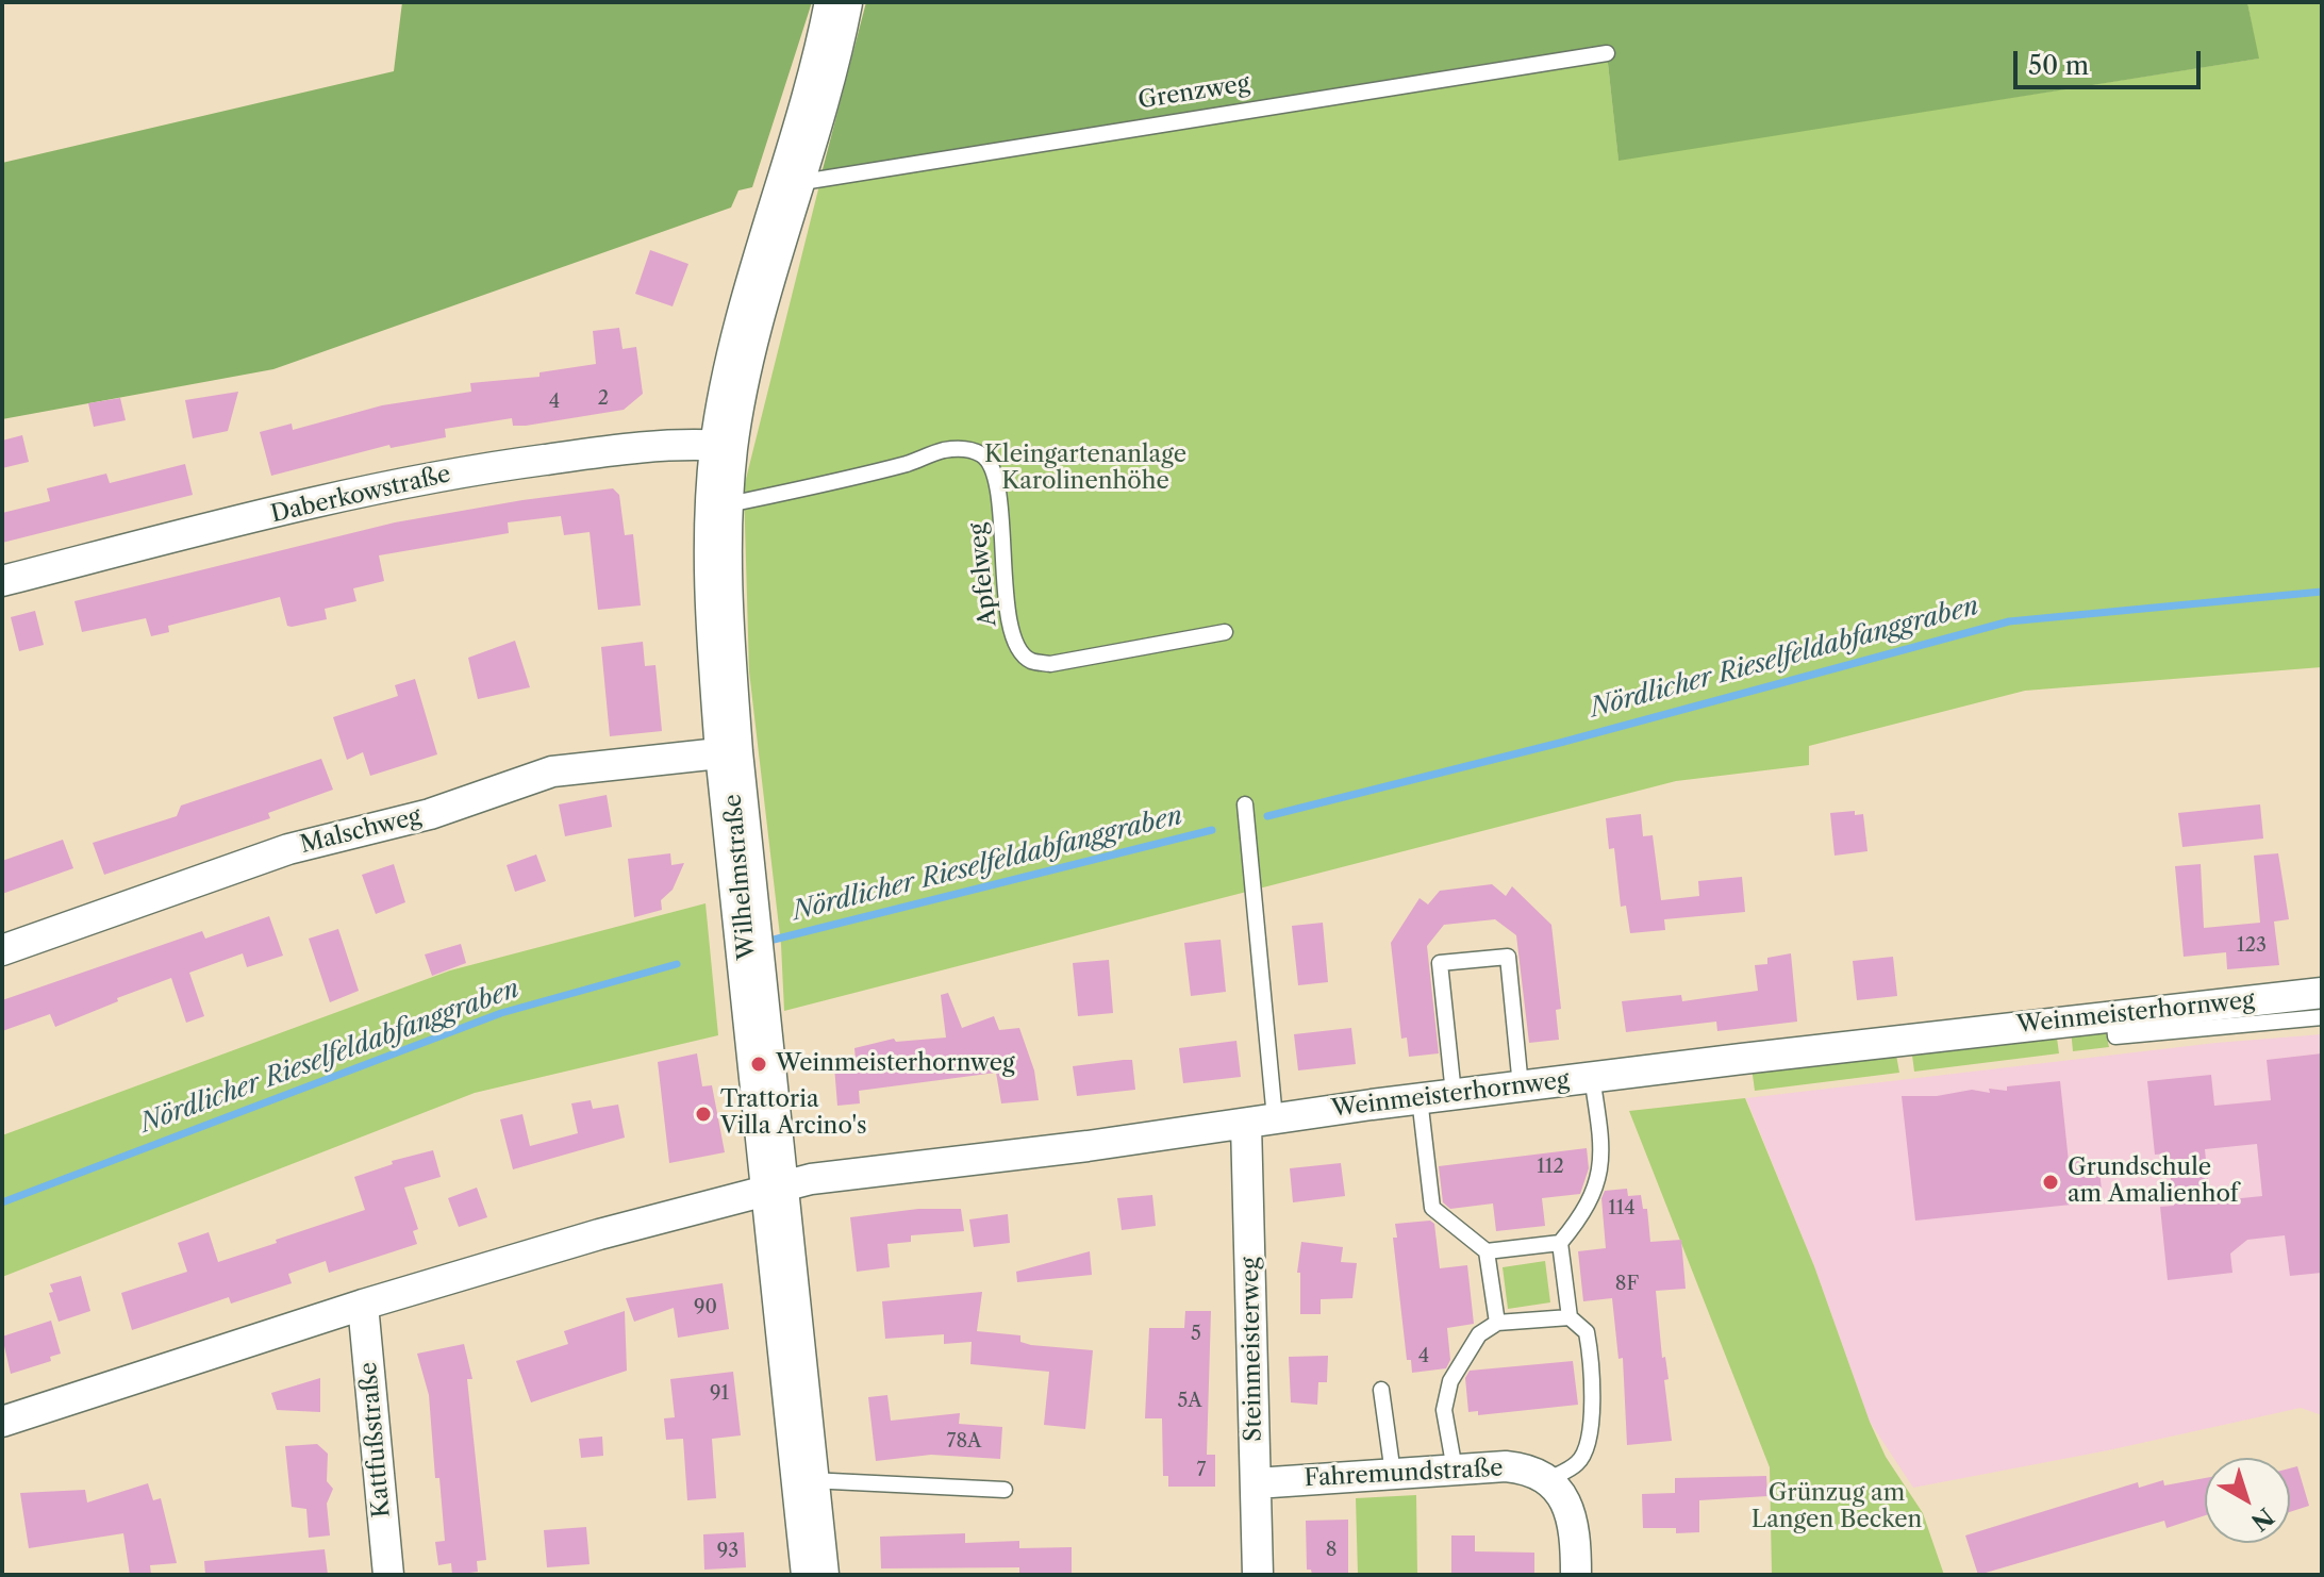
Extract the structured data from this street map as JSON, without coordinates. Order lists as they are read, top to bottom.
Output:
{
  "streets": {
    "main road": ["Wilhelmstraße"],
    "street": [
      "Daberkowstraße",
      "Malschweg",
      "Weinmeisterhornweg",
      "Steinmeisterweg",
      "Kattfußstraße",
      "Fahremundstraße"
    ],
    "lane": ["Grenzweg", "Apfelweg"]
  },
  "crossings": [
    ["Grenzweg", "Wilhelmstraße"],
    ["Daberkowstraße", "Wilhelmstraße"],
    ["Apfelweg", "Wilhelmstraße"],
    ["Malschweg", "Wilhelmstraße"],
    ["Wilhelmstraße", "Weinmeisterhornweg"],
    ["Weinmeisterhornweg", "Steinmeisterweg"],
    ["Weinmeisterhornweg", "Kattfußstraße"],
    ["Steinmeisterweg", "Fahremundstraße"]
  ],
  "water": ["Nördlicher Rieselfeldabfanggraben"],
  "parks": ["Kleingartenanlage Karolinenhöhe", "Grünzug am Langen Becken"],
  "places": ["Weinmeisterhornweg", "Trattoria Villa Arcino's", "Grundschule am Amalienhof"],
  "house_numbers": [
    "2",
    "4",
    "123",
    "112",
    "114",
    "8F",
    "90",
    "5",
    "4",
    "91",
    "5A",
    "78A",
    "7",
    "8",
    "93"
  ],
  "scale_bar": "50 m",
  "north": "bottom right"
}
